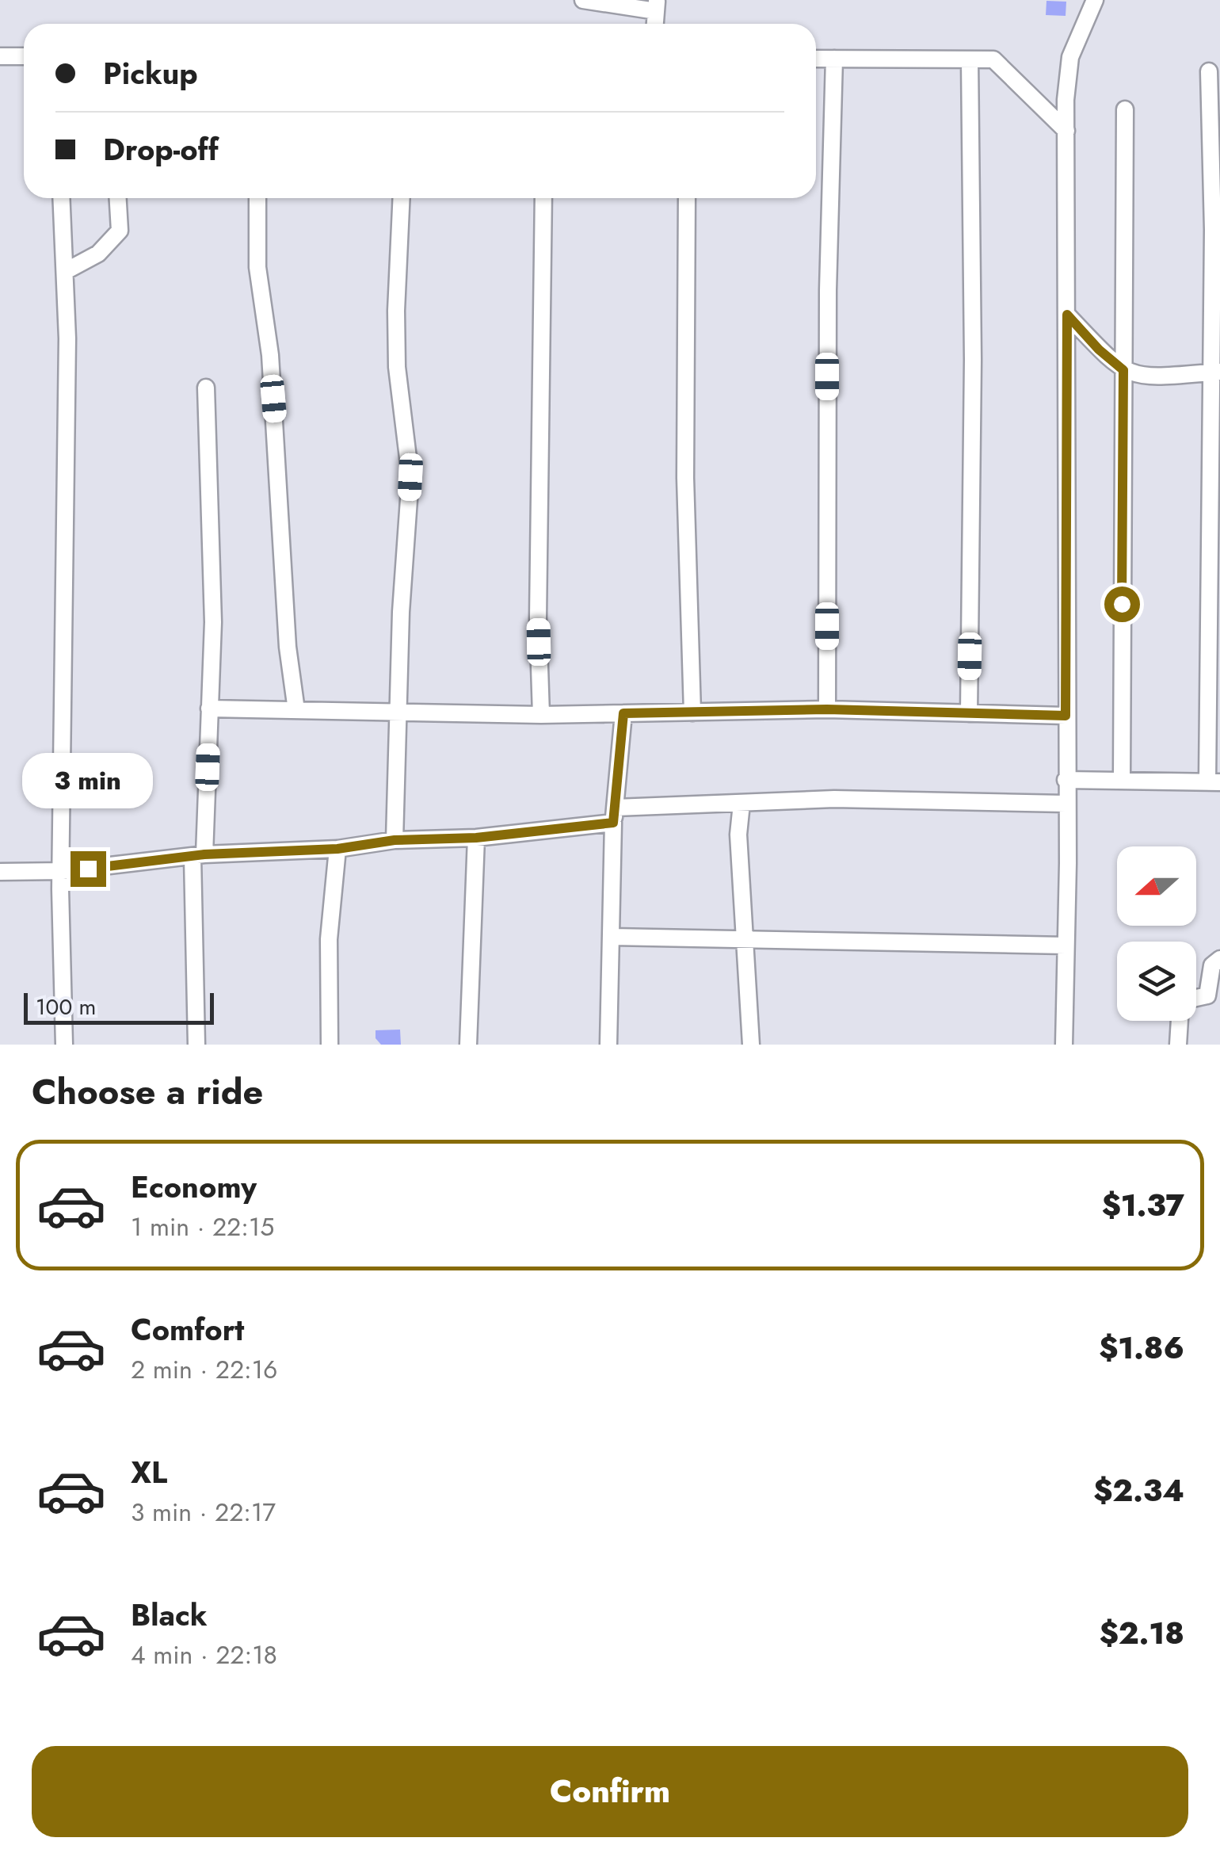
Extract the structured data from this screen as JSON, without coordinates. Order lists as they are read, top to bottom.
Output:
{
  "scale_bar": "100 m",
  "north": "left",
  "page": {
    "banner": ["Pickup", "Drop-off"],
    "bubble": "3 min",
    "scale": "100 m",
    "heading": "Choose a ride",
    "list": [
      {
        "name": "Economy",
        "note": "1 min · 22:15",
        "value": "$1.37"
      },
      {
        "name": "Comfort",
        "note": "2 min · 22:16",
        "value": "$1.86"
      },
      {
        "name": "XL",
        "note": "3 min · 22:17",
        "value": "$2.34"
      },
      {
        "name": "Black",
        "note": "4 min · 22:18",
        "value": "$2.18"
      }
    ],
    "buttons": "Confirm"
  }
}
